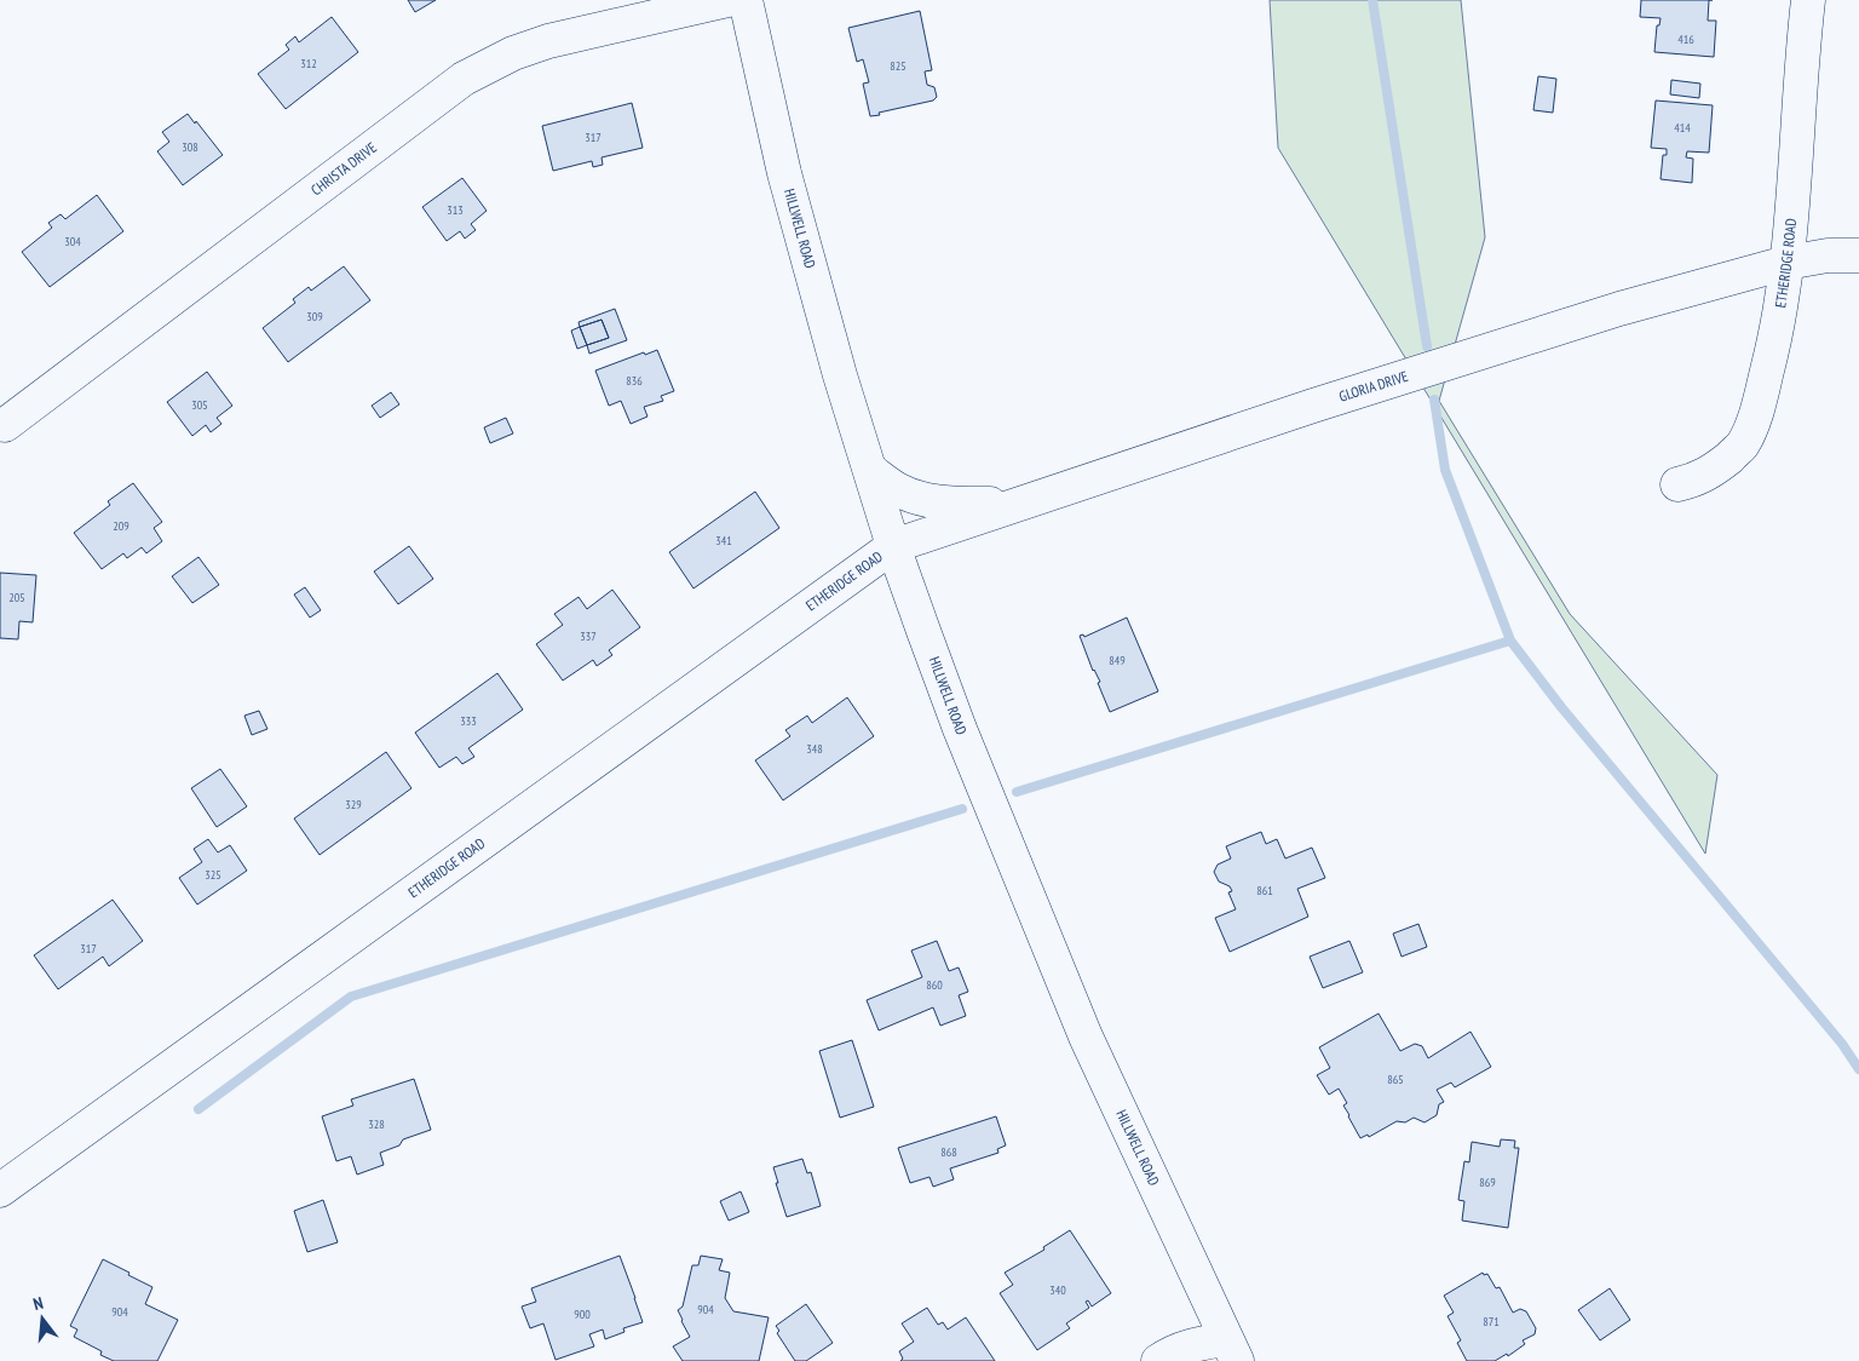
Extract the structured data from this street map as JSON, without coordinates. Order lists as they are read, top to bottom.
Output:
{
  "streets": {
    "street": [
      "CHRISTA DRIVE",
      "HILLWELL ROAD",
      "ETHERIDGE ROAD",
      "GLORIA DRIVE"
    ]
  },
  "crossings": [
    ["HILLWELL ROAD", "ETHERIDGE ROAD"],
    ["HILLWELL ROAD", "GLORIA DRIVE"],
    ["ETHERIDGE ROAD", "GLORIA DRIVE"]
  ],
  "house_numbers": [
    "416",
    "312",
    "825",
    "414",
    "317",
    "308",
    "313",
    "304",
    "309",
    "836",
    "305",
    "209",
    "341",
    "205",
    "337",
    "849",
    "333",
    "348",
    "329",
    "325",
    "861",
    "317",
    "860",
    "865",
    "328",
    "868",
    "869",
    "340",
    "904",
    "904",
    "900",
    "871"
  ],
  "north": "top"
}
